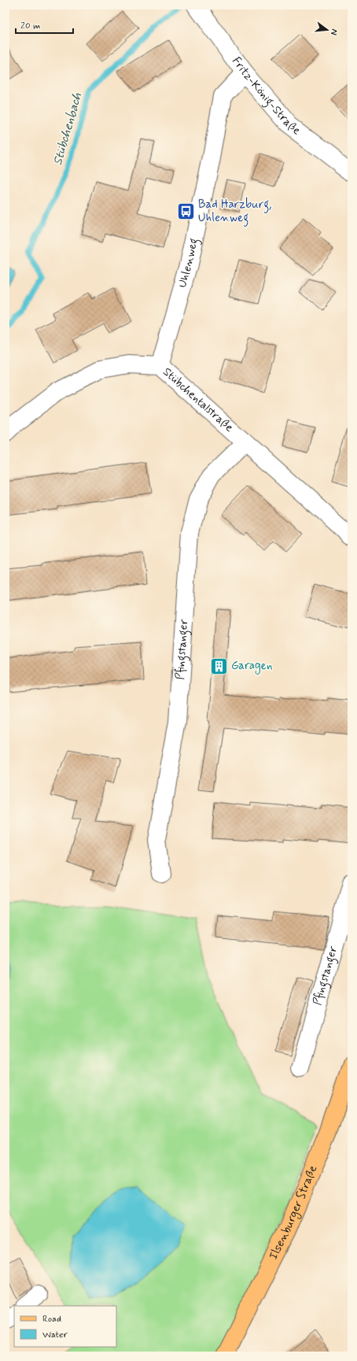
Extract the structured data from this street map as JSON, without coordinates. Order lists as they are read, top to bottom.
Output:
{
  "streets": {
    "main road": ["Ilsenburger Straße"],
    "street": [
      "Fritz-König-Straße",
      "Uhlenweg",
      "Stübchentalstraße",
      "Pfingstanger"
    ]
  },
  "crossings": [
    ["Fritz-König-Straße", "Uhlenweg"],
    ["Uhlenweg", "Stübchentalstraße"],
    ["Stübchentalstraße", "Pfingstanger"]
  ],
  "water": ["Stübchenbach"],
  "places": {
    "bus stop": ["Bad Harzburg, Uhlenweg"],
    "building": ["Garagen"]
  },
  "legend": ["Road", "Water"],
  "scale_bar": "20 m",
  "north": "right"
}
